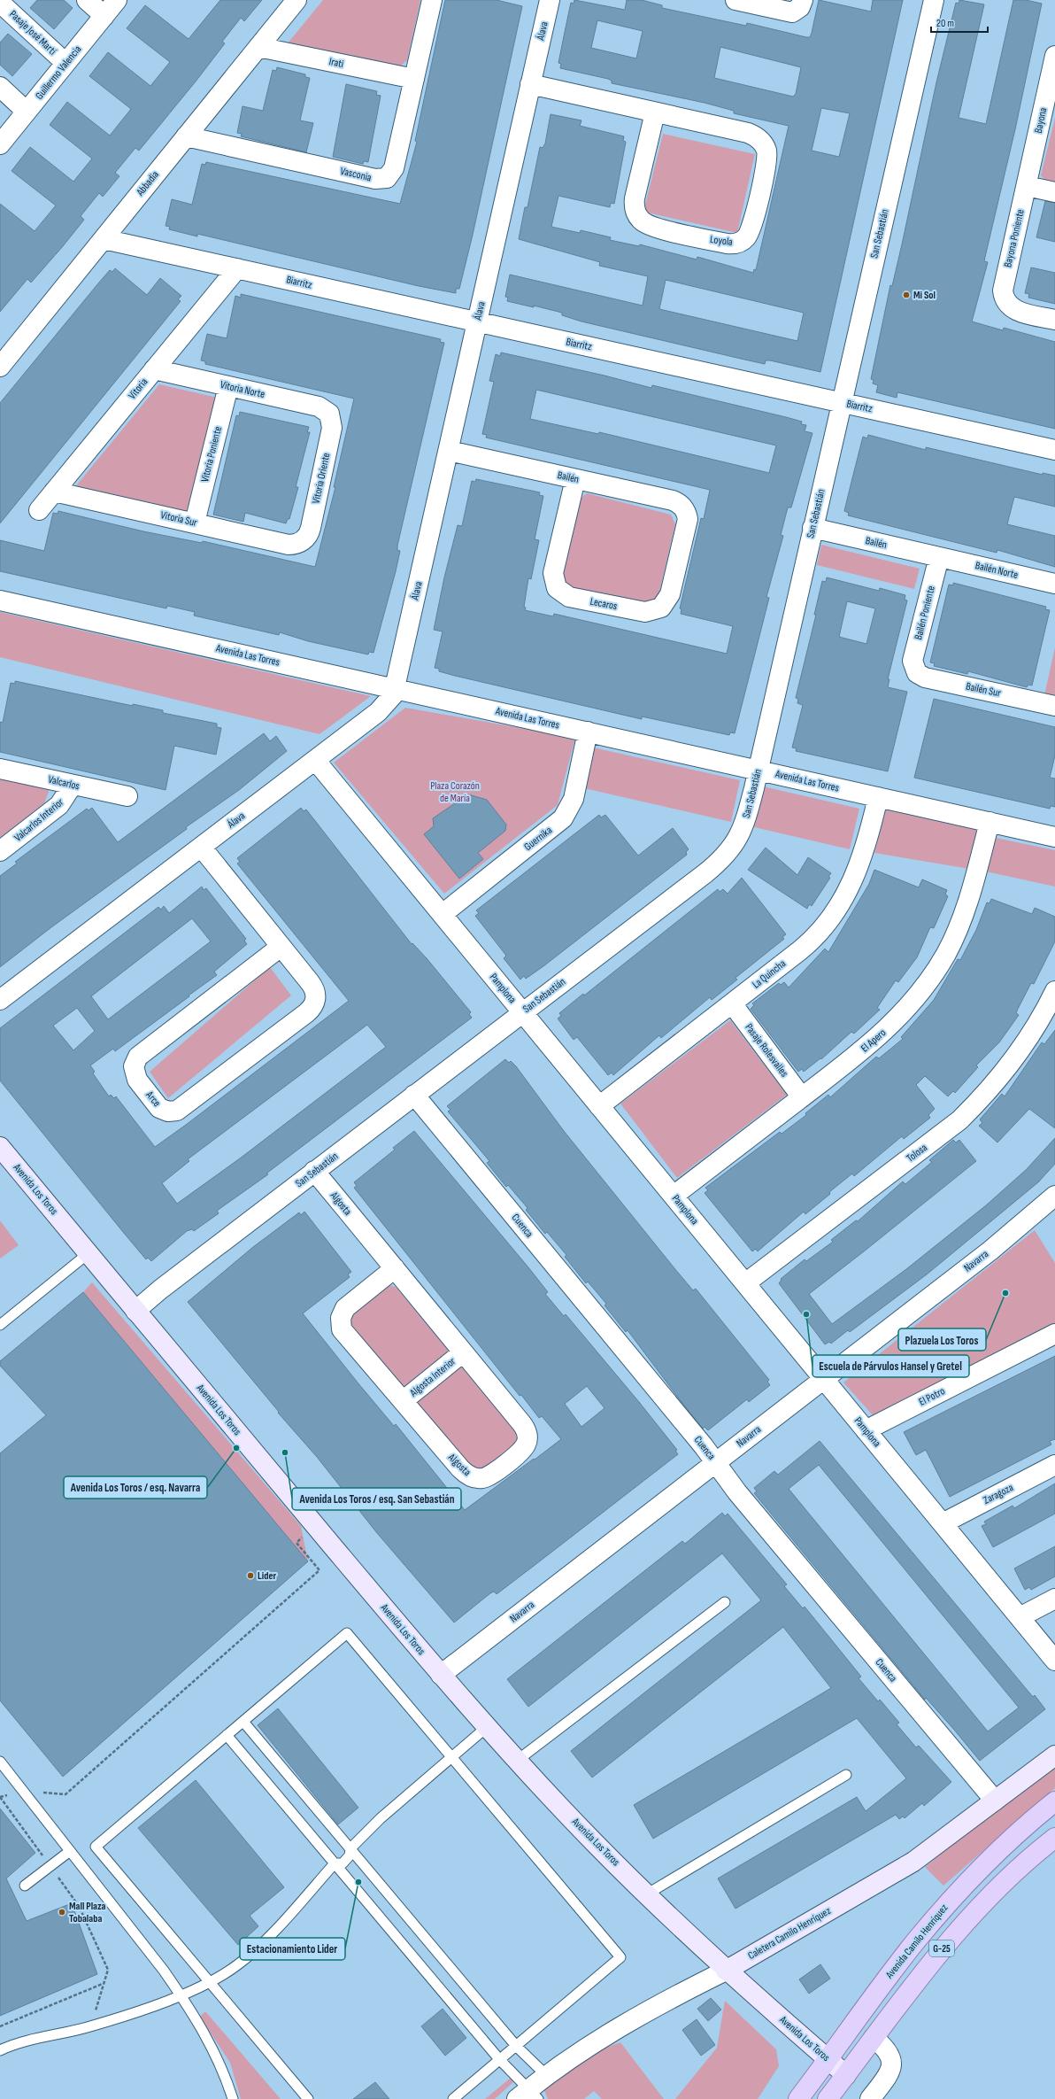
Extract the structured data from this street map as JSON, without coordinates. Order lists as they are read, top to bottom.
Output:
{
  "streets": {
    "main road": [
      "Avenida Los Toros",
      "Caletera Camilo Henríquez",
      "Avenida Camilo Henríquez",
      "G-25"
    ],
    "street": [
      "Álava",
      "Pasaje José Martí",
      "Irati",
      "Guillermo Valencia",
      "Bayona",
      "Vasconia",
      "Abbadia",
      "San Sebastián",
      "Bayona Poniente",
      "Loyola",
      "Biarritz",
      "Vitoria",
      "Vitoria Norte",
      "Vitoria Poniente",
      "Bailén",
      "Vitoria Oriente",
      "Vitoria Sur",
      "Bailén Norte",
      "Lecaros",
      "Bailén Poniente",
      "Avenida Las Torres",
      "Bailén Sur",
      "Valcarlos",
      "Valcarlos Interior",
      "Guernika",
      "La Quincha",
      "Pamplona",
      "El Apero",
      "Pasaje Rolesvalles",
      "Arce",
      "Tolosa",
      "Algosta",
      "Cuenca",
      "Navarra",
      "Algosta Interior",
      "El Potro",
      "Zaragoza"
    ]
  },
  "crossings": [
    ["Álava", "Loyola"],
    ["Álava", "Biarritz"],
    ["Álava", "Bailén"],
    ["Álava", "Avenida Las Torres"],
    ["Álava", "Pamplona"],
    ["Álava", "Arce"],
    ["Pasaje José Martí", "Guillermo Valencia"],
    ["Irati", "Vasconia"],
    ["Irati", "Abbadia"],
    ["Bayona", "Bayona Poniente"],
    ["Vasconia", "Abbadia"],
    ["Abbadia", "Biarritz"],
    ["San Sebastián", "Biarritz"],
    ["San Sebastián", "Bailén"],
    ["San Sebastián", "Avenida Las Torres"],
    ["San Sebastián", "Pamplona"],
    ["San Sebastián", "Avenida Los Toros"],
    ["San Sebastián", "Algosta"],
    ["San Sebastián", "Cuenca"],
    ["Biarritz", "Vitoria"],
    ["Vitoria", "Vitoria Norte"],
    ["Vitoria", "Vitoria Sur"],
    ["Vitoria Norte", "Vitoria Poniente"],
    ["Vitoria Norte", "Vitoria Oriente"],
    ["Vitoria Poniente", "Vitoria Sur"],
    ["Bailén", "Bailén Norte"],
    ["Bailén", "Lecaros"],
    ["Bailén", "Bailén Poniente"],
    ["Vitoria Oriente", "Vitoria Sur"],
    ["Bailén Norte", "Bailén Poniente"],
    ["Bailén Poniente", "Bailén Sur"],
    ["Avenida Las Torres", "Guernika"],
    ["Avenida Las Torres", "La Quincha"],
    ["Avenida Las Torres", "El Apero"],
    ["Valcarlos", "Valcarlos Interior"],
    ["Guernika", "Pamplona"],
    ["La Quincha", "Pamplona"],
    ["La Quincha", "Pasaje Rolesvalles"],
    ["Pamplona", "El Apero"],
    ["Pamplona", "Tolosa"],
    ["Pamplona", "Navarra"],
    ["Pamplona", "El Potro"],
    ["Pamplona", "Zaragoza"],
    ["El Apero", "Pasaje Rolesvalles"],
    ["Avenida Los Toros", "Navarra"],
    ["Avenida Los Toros", "Caletera Camilo Henríquez"],
    ["Avenida Los Toros", "Avenida Camilo Henríquez"],
    ["Avenida Los Toros", "G-25"],
    ["Algosta", "Algosta Interior"],
    ["Cuenca", "Navarra"],
    ["Cuenca", "Caletera Camilo Henríquez"]
  ],
  "parks": ["Plaza Corazón de María"],
  "places": [
    "Mi Sol",
    "Plazuela Los Toros",
    "Escuela de Párvulos Hansel y Gretel",
    "Avenida Los Toros / esq. Navarra",
    "Avenida Los Toros / esq. San Sebastián",
    "Lider",
    "Estacionamiento Lider",
    "Mall Plaza Tobalaba"
  ],
  "scale_bar": "20 m"
}
